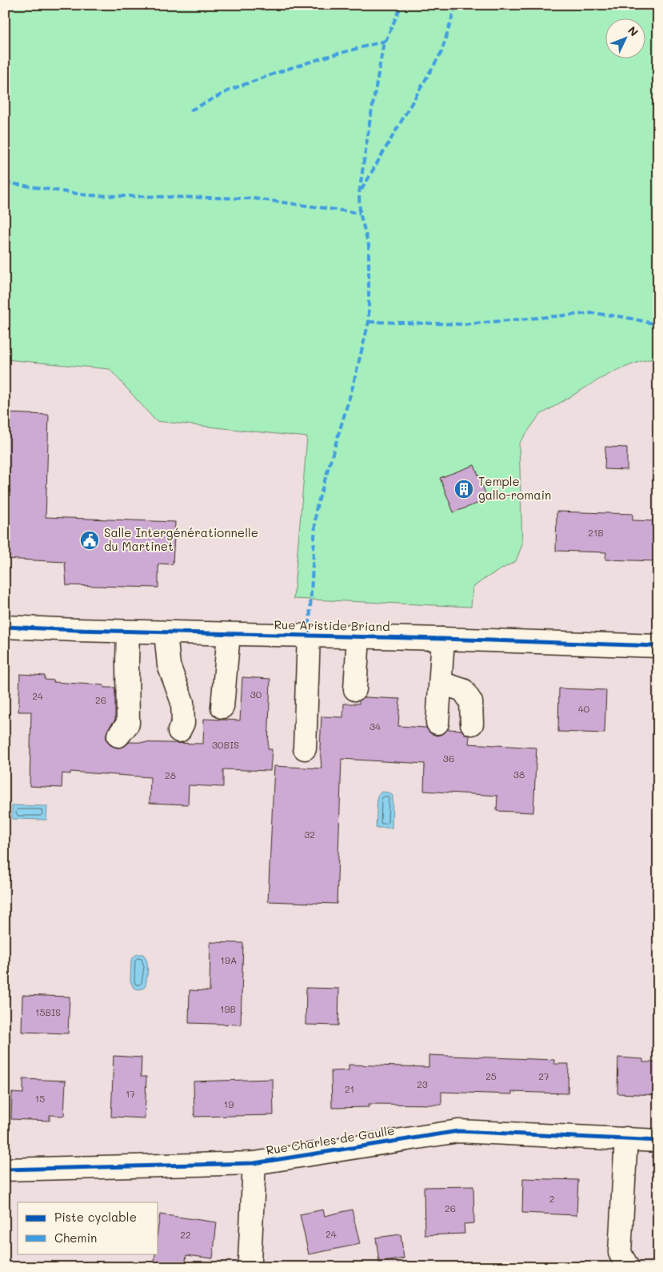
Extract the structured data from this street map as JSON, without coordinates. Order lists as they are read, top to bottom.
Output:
{
  "streets": {
    "street": ["Rue Aristide Briand", "Rue Charles de Gaulle"]
  },
  "places": {
    "building": ["Temple gallo-romain"],
    "public building": ["Salle Intergénérationnelle du Martinet"]
  },
  "house_numbers": [
    "21B",
    "30",
    "24",
    "26",
    "40",
    "34",
    "30BIS",
    "36",
    "38",
    "28",
    "32",
    "19A",
    "19B",
    "15BIS",
    "25",
    "27",
    "23",
    "21",
    "17",
    "15",
    "19",
    "2",
    "26",
    "24",
    "22"
  ],
  "legend": ["Piste cyclable", "Chemin"],
  "north": "top right"
}
